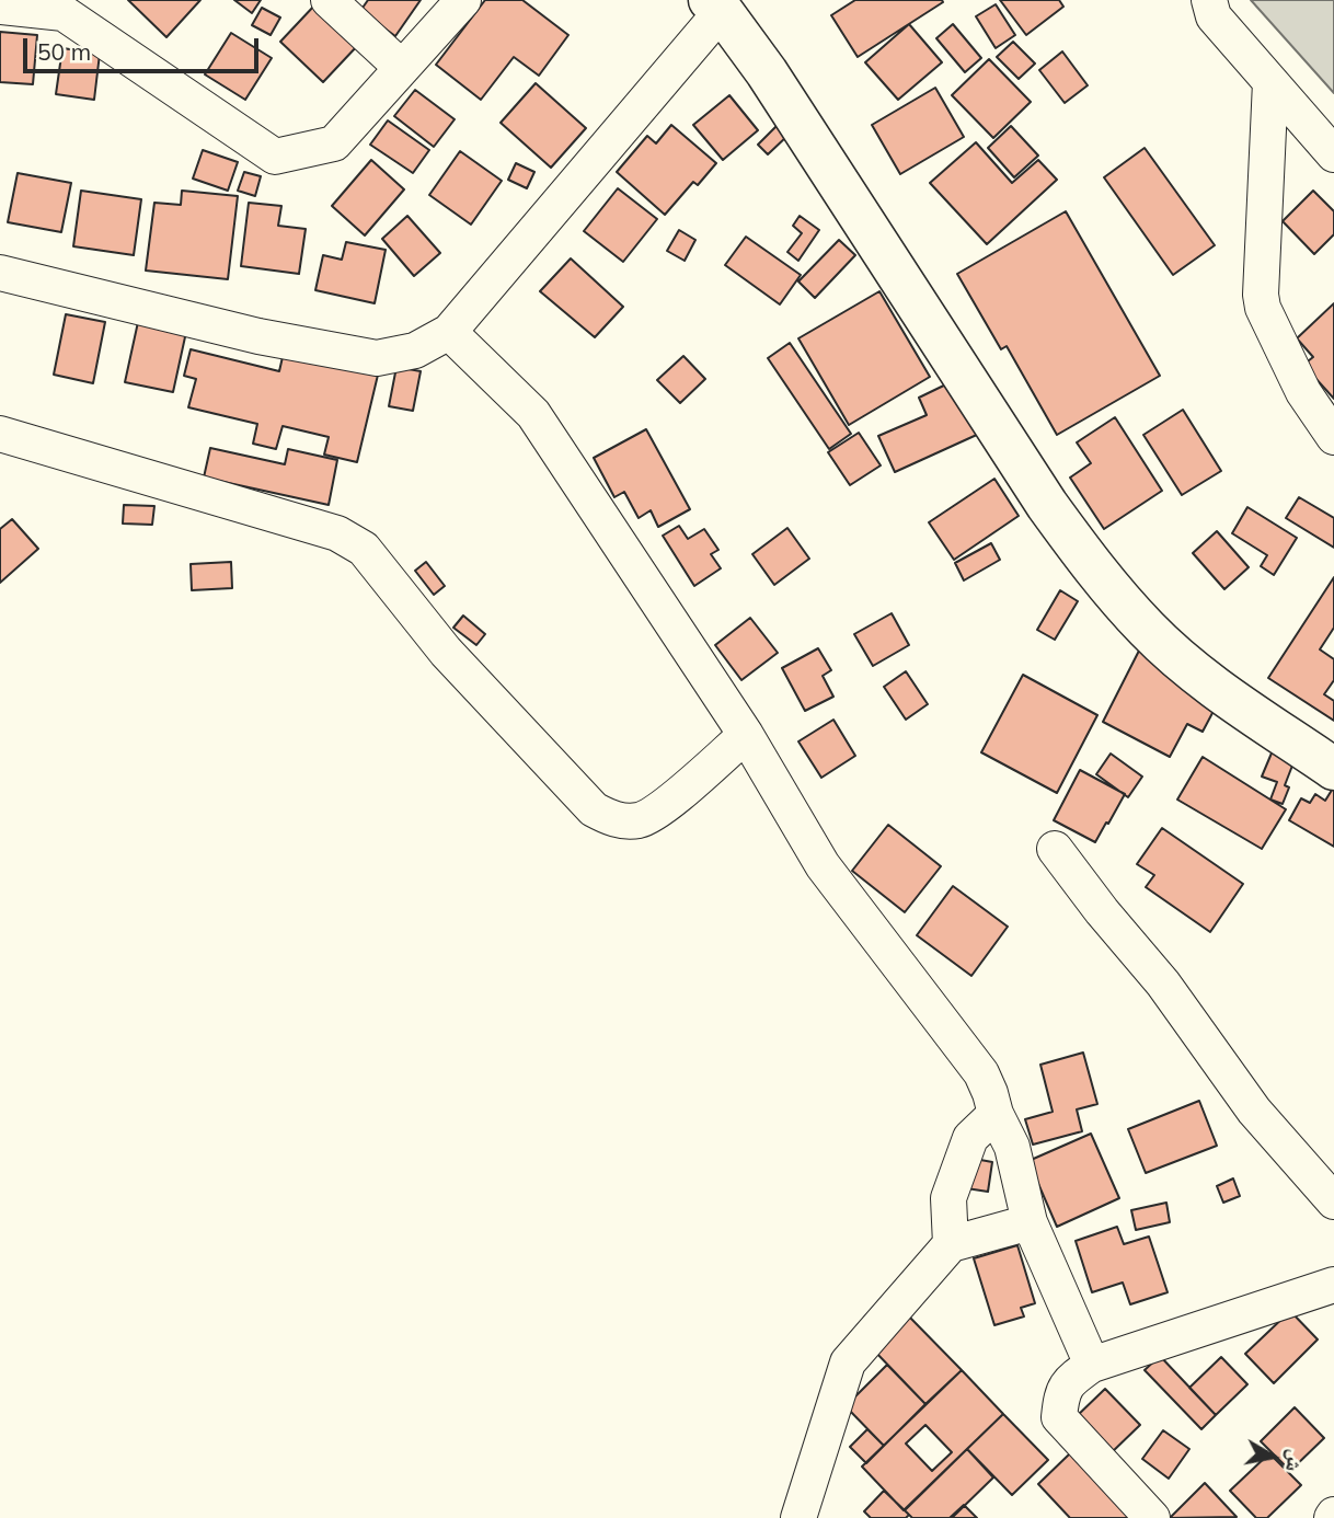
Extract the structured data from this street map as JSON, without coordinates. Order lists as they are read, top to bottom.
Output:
{
  "scale_bar": "50 m",
  "north": "right"
}
